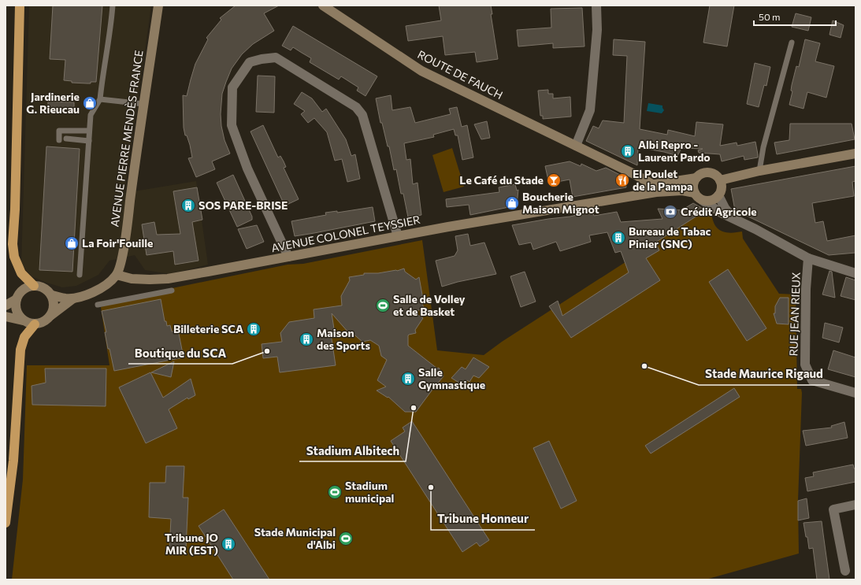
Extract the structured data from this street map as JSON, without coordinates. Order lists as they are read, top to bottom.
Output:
{
  "streets": {
    "main road": ["ROUTE DE FAUCH", "AVENUE PIERRE MENDÈS FRANCE", "AVENUE COLONEL TEYSSIER"],
    "street": ["RUE JEAN RIEUX"]
  },
  "crossings": [
    ["ROUTE DE FAUCH", "AVENUE COLONEL TEYSSIER"],
    ["AVENUE PIERRE MENDÈS FRANCE", "AVENUE COLONEL TEYSSIER"]
  ],
  "places": {
    "shop": ["Jardinerie G. Rieucau", "Boucherie Maison Mignot", "La Foir'Fouille"],
    "building": [
      "Albi Repro - Laurent Pardo",
      "SOS PARE-BRISE",
      "Bureau de Tabac Pinier (SNC)",
      "Billeterie SCA",
      "Maison des Sports",
      "Salle Gymnastique",
      "Tribune JO MIR (EST)"
    ],
    "bar": ["Le Café du Stade"],
    "restaurant": ["El Poulet de la Pampa"],
    "bank": ["Crédit Agricole"],
    "sports": ["Salle de Volley et de Basket", "Stadium municipal", "Stade Municipal d'Albi"],
    "other": [
      "Boutique du SCA",
      "Stade Maurice Rigaud",
      "Stadium Albitech",
      "Tribune Honneur"
    ]
  },
  "scale_bar": "50 m"
}
